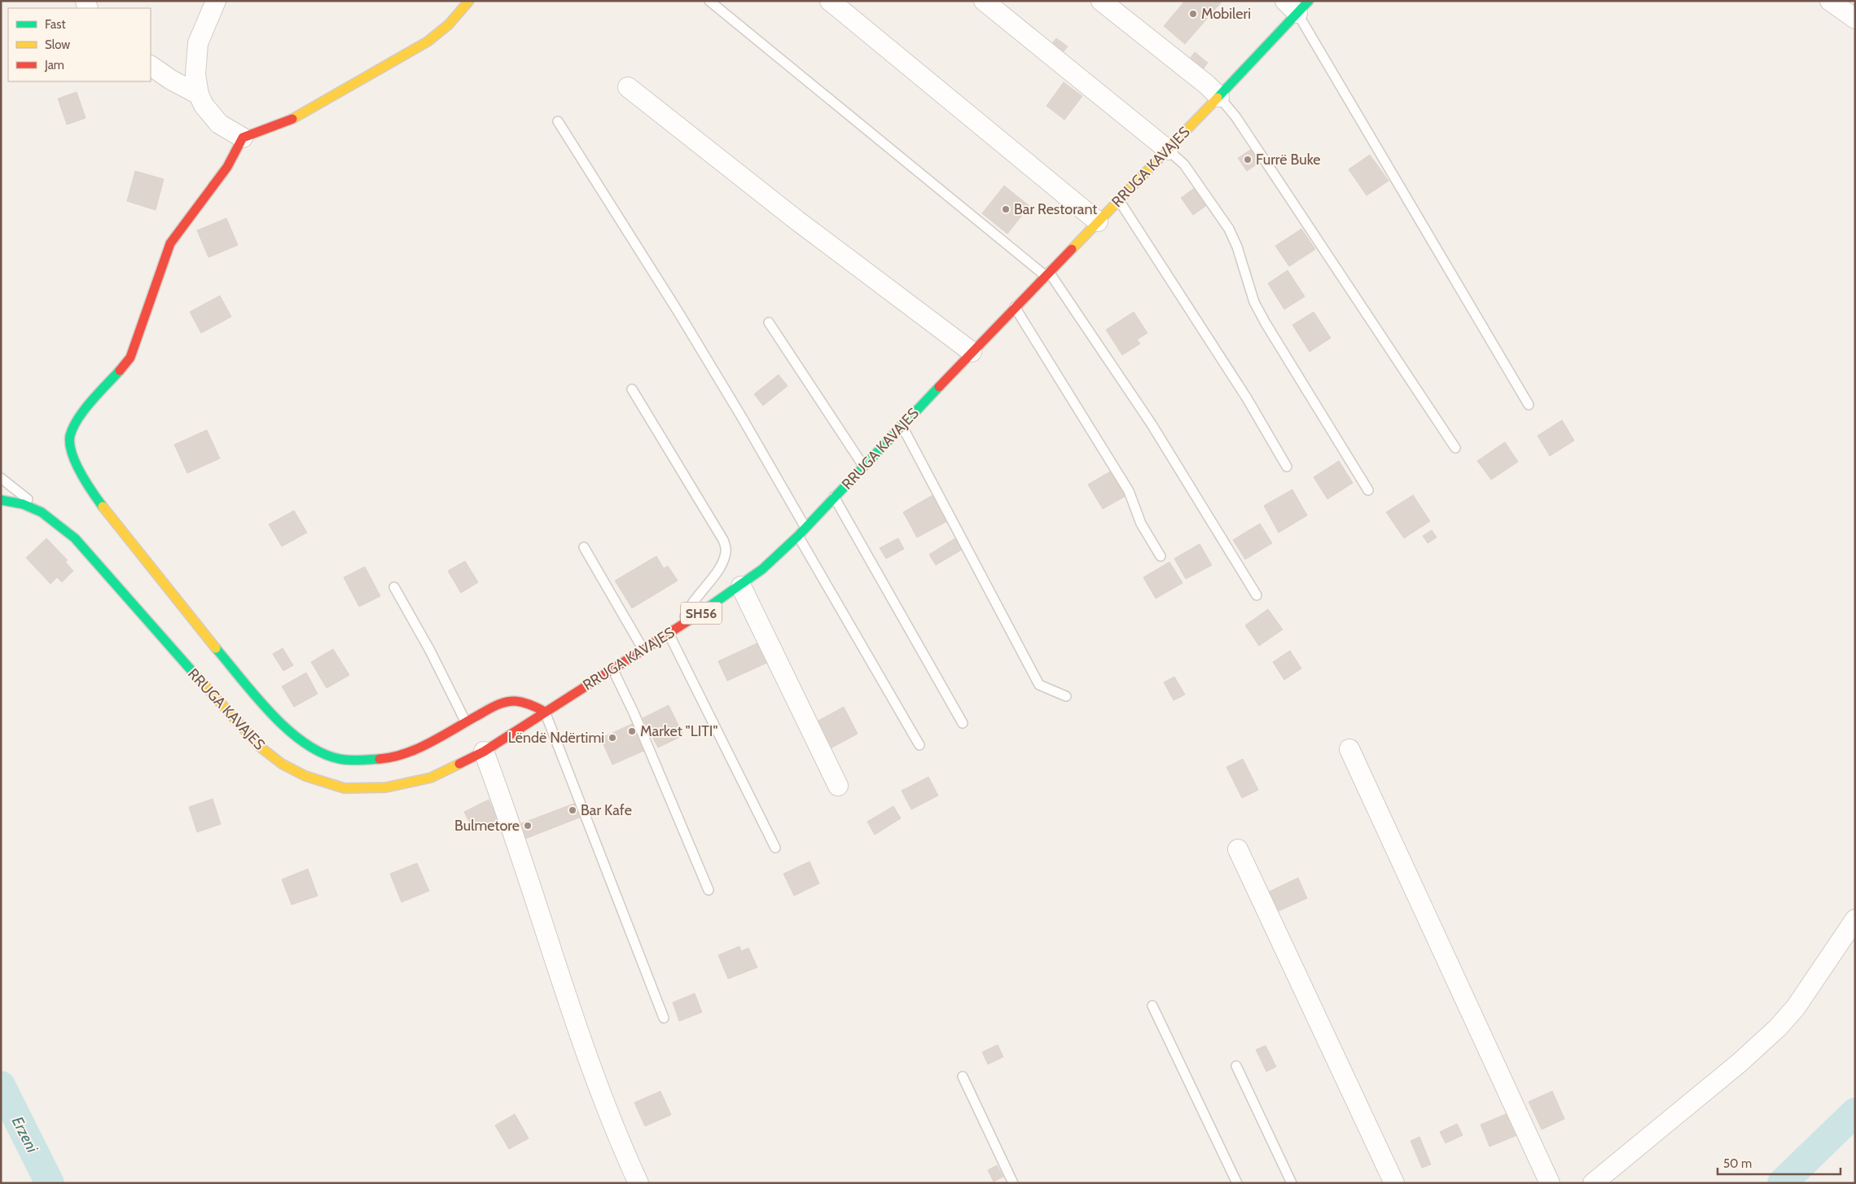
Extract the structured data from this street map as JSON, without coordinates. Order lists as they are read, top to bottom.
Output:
{
  "streets": {
    "main road": ["RRUGA KAVAJES", "SH56"]
  },
  "water": ["Erzeni"],
  "places": [
    "Mobileri",
    "Furrë Buke",
    "Bar Restorant",
    "Market \"LITI\"",
    "Lëndë Ndërtimi",
    "Bar Kafe",
    "Bulmetore"
  ],
  "legend": ["Fast", "Slow", "Jam"],
  "scale_bar": "50 m"
}
